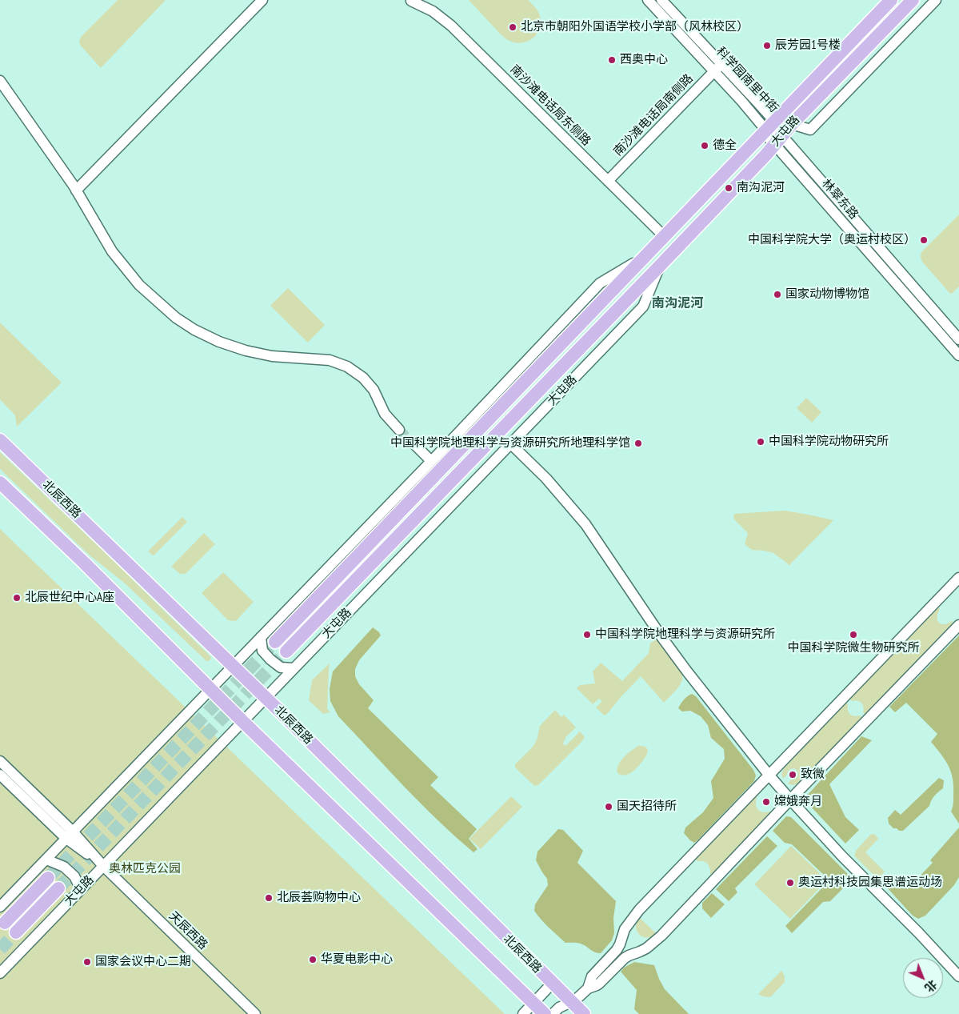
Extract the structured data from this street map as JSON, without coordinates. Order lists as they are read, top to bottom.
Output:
{
  "streets": {
    "main road": ["大屯路", "北辰西路"],
    "street": [
      "科学园南里中街",
      "南沙滩电话局东侧路",
      "南沙滩电话局南侧路",
      "林翠东路",
      "天辰西路"
    ]
  },
  "crossings": [
    ["科学园南里中街", "南沙滩电话局南侧路"],
    ["科学园南里中街", "大屯路"],
    ["南沙滩电话局东侧路", "南沙滩电话局南侧路"],
    ["南沙滩电话局东侧路", "大屯路"],
    ["大屯路", "林翠东路"],
    ["大屯路", "北辰西路"],
    ["大屯路", "天辰西路"]
  ],
  "districts": ["南沟泥河"],
  "parks": ["奥林匹克公园"],
  "places": [
    "北京市朝阳外国语学校小学部（风林校区）",
    "辰芳园1号楼",
    "西奥中心",
    "德全",
    "南沟泥河",
    "中国科学院大学（奥运村校区）",
    "国家动物博物馆",
    "中国科学院动物研究所",
    "中国科学院地理科学与资源研究所地理科学馆",
    "北辰世纪中心A座",
    "中国科学院地理科学与资源研究所",
    "中国科学院微生物研究所",
    "致微",
    "嫦娥奔月",
    "国天招待所",
    "奥运村科技园集思谱运动场",
    "北辰荟购物中心",
    "华夏电影中心",
    "国家会议中心二期"
  ],
  "north": "bottom right"
}
